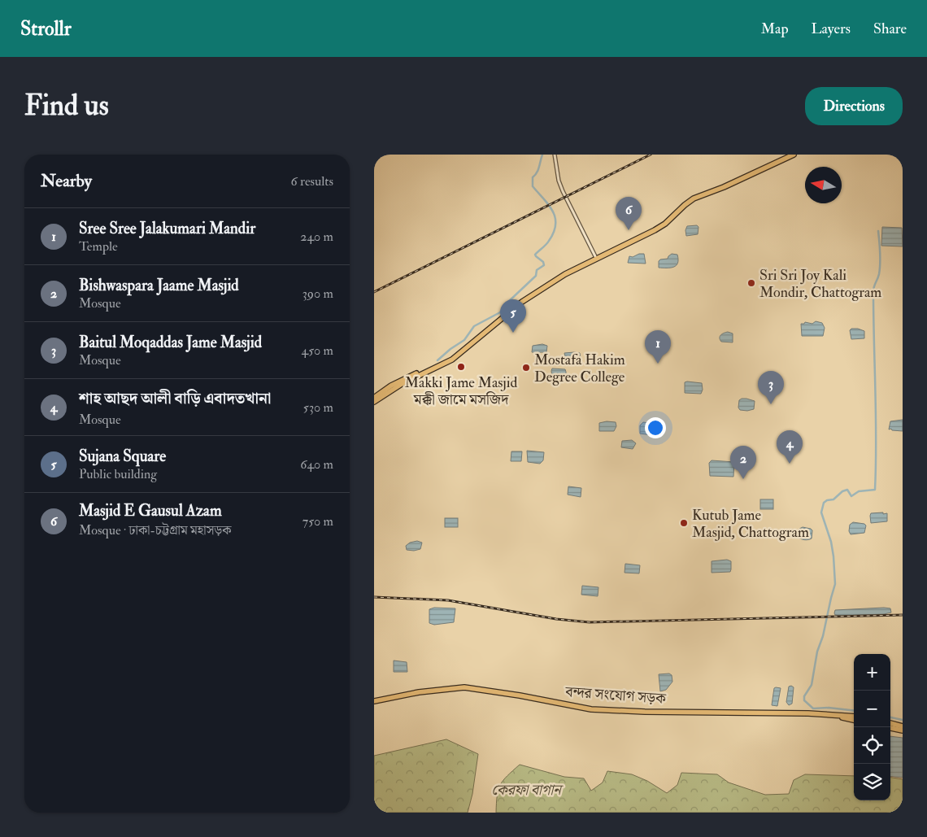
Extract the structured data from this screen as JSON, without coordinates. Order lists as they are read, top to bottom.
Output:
{
  "streets": {
    "highway": ["বন্দর সংযোগ সড়ক"]
  },
  "parks": ["কেরফা বাগান"],
  "places": [
    "Sri Sri Joy Kali Mondir, Chattogram",
    "Makki Jame Masjid মক্কী জামে মসজিদ",
    "Mostafa Hakim Degree College",
    "Kutub Jame Masjid, Chattogram"
  ],
  "north": "left",
  "page": {
    "header": "Strollr",
    "nav": ["Map", "Layers", "Share"],
    "buttons": "Directions",
    "title": "Find us",
    "heading": ["Nearby", "6 results"],
    "pins": [
      "6",
      "5",
      "1",
      "3",
      "4",
      "2"
    ],
    "list": [
      {
        "mark": "1",
        "name": "Sree Sree Jalakumari Mandir",
        "note": "Temple",
        "value": "240 m"
      },
      {
        "mark": "2",
        "name": "Bishwaspara Jaame Masjid",
        "note": "Mosque",
        "value": "390 m"
      },
      {
        "mark": "3",
        "name": "Baitul Moqaddas Jame Masjid",
        "note": "Mosque",
        "value": "450 m"
      },
      {
        "mark": "4",
        "name": "শাহ আছদ আলী বাড়ি এবাদতখানা",
        "note": "Mosque",
        "value": "530 m"
      },
      {
        "mark": "5",
        "name": "Sujana Square",
        "note": "Public building",
        "value": "640 m"
      },
      {
        "mark": "6",
        "name": "Masjid E Gausul Azam",
        "note": "Mosque · ঢাকা-চট্টগ্রাম মহাসড়ক",
        "value": "750 m"
      }
    ],
    "map_buttons": ["+", "−"]
  }
}
